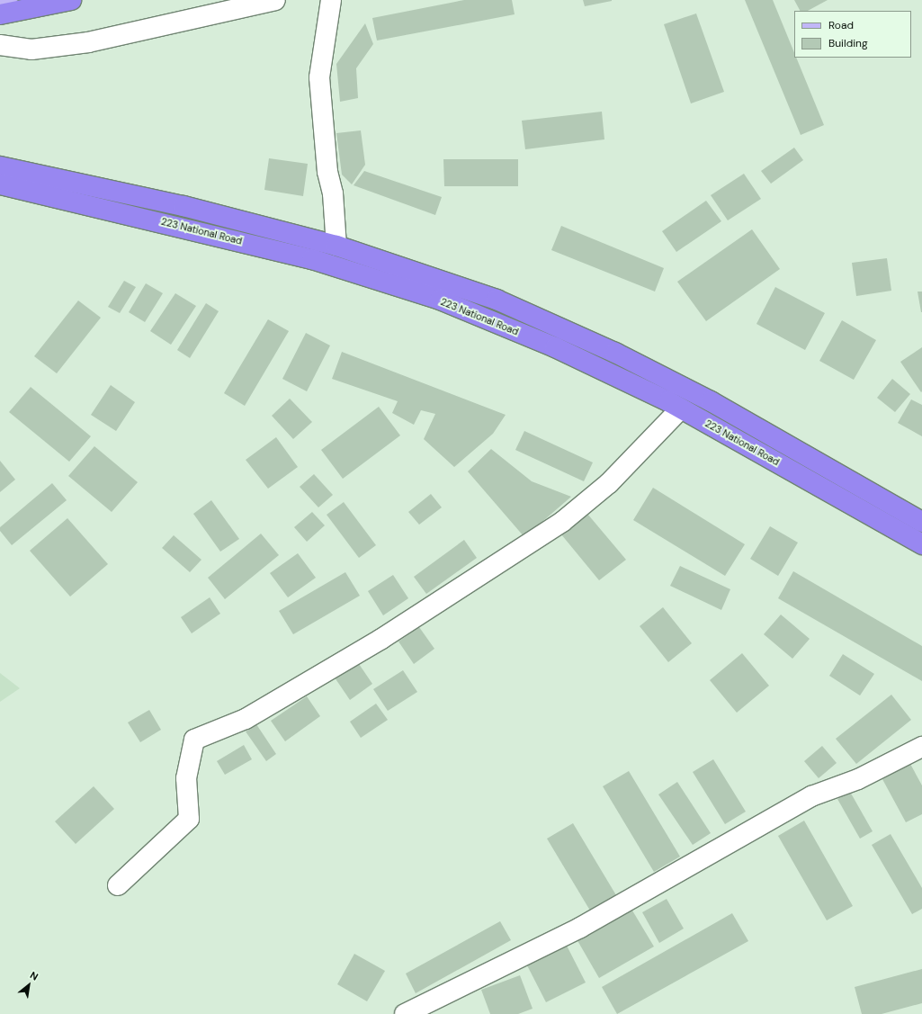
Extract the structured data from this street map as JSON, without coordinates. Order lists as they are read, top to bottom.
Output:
{
  "streets": {
    "highway": ["223 National Road"]
  },
  "legend": ["Road", "Building"],
  "north": "top right"
}
